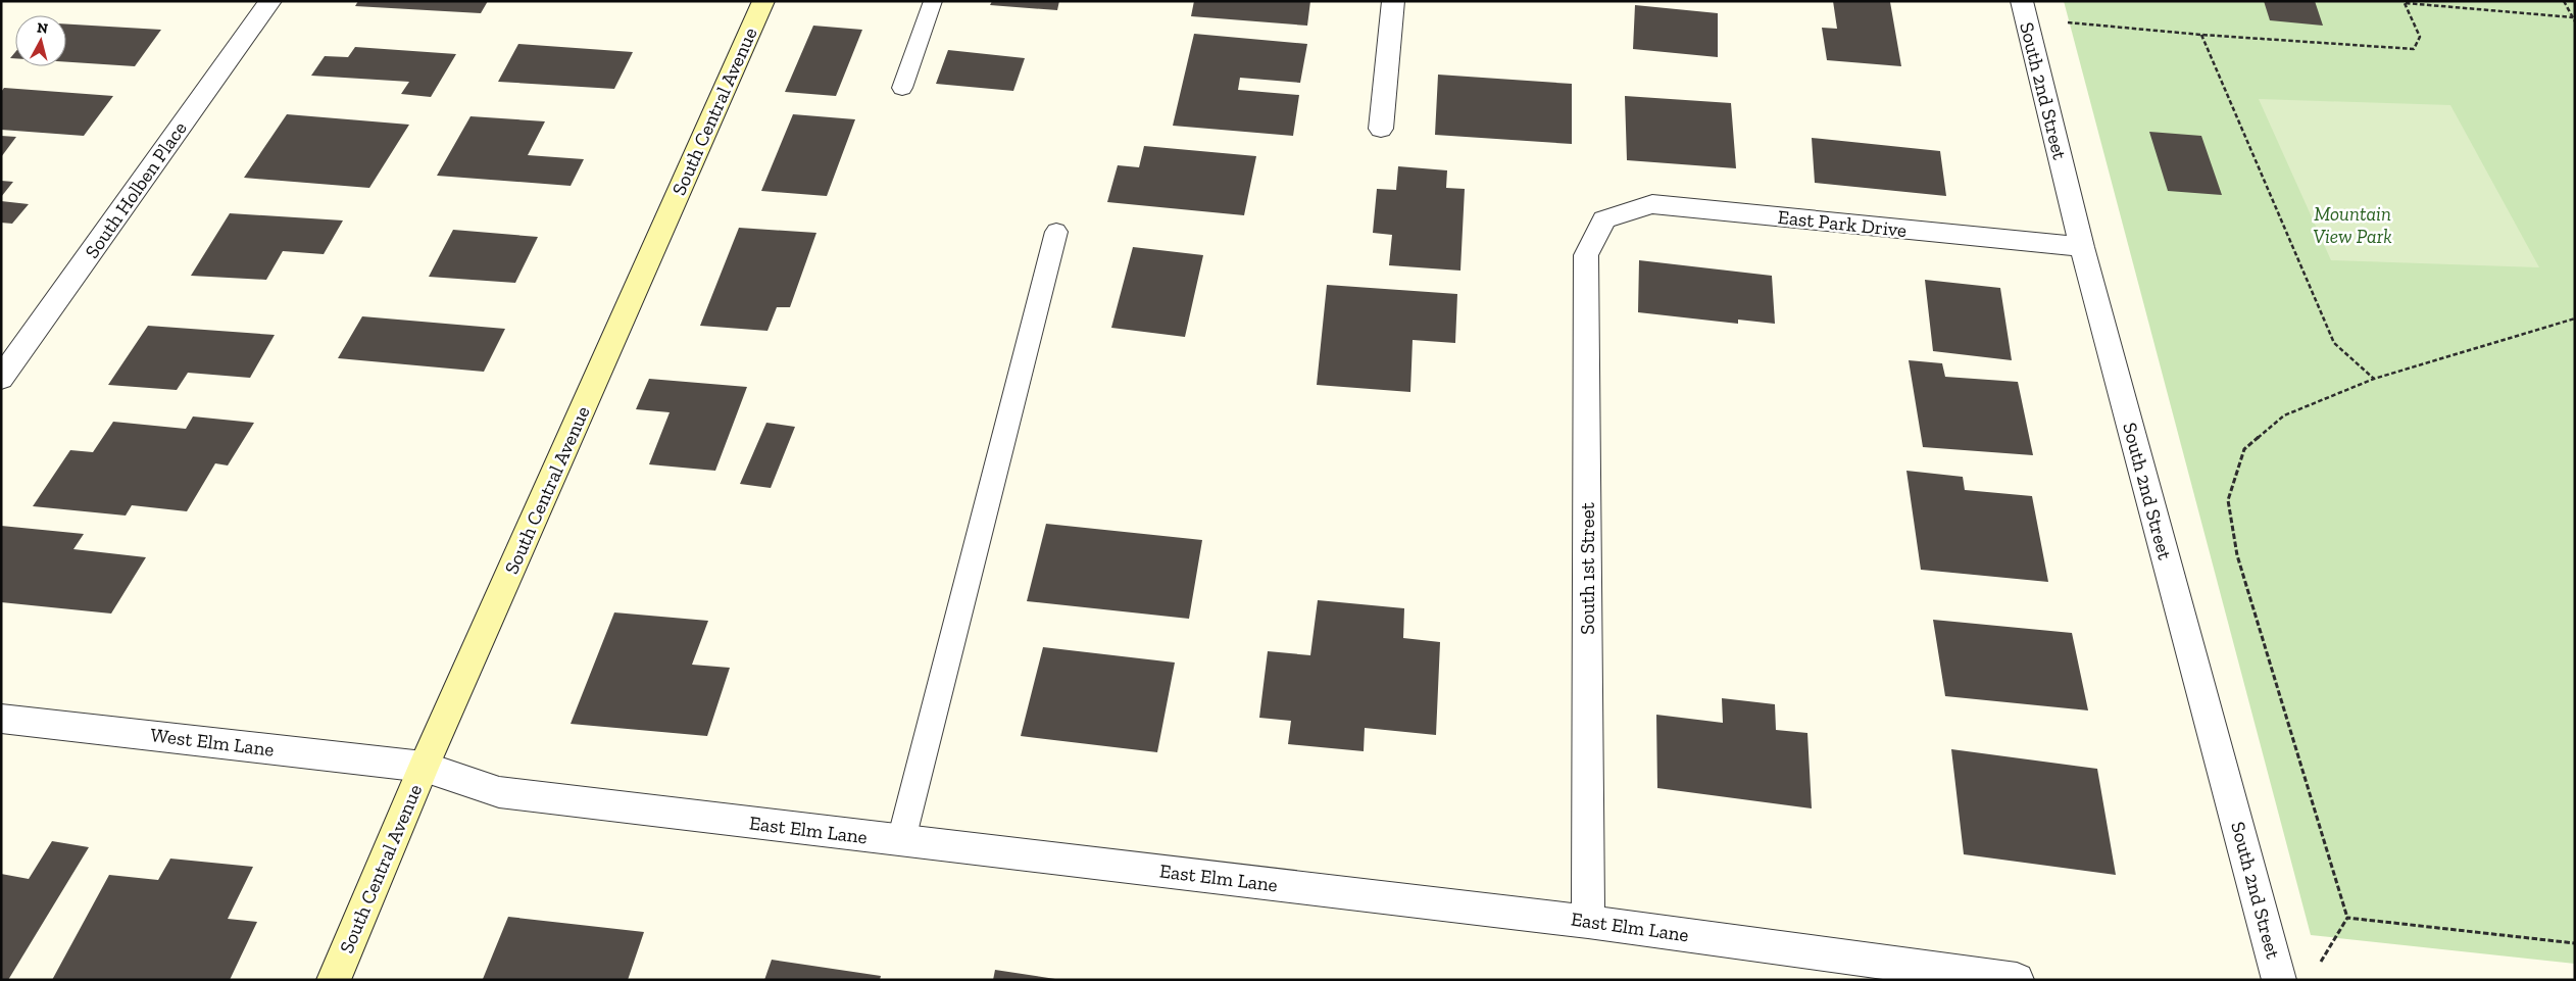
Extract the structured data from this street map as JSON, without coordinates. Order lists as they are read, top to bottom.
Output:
{
  "streets": {
    "street": [
      "South 2nd Street",
      "South Central Avenue",
      "South Holben Place",
      "East Park Drive",
      "South 1st Street",
      "West Elm Lane",
      "East Elm Lane"
    ]
  },
  "crossings": [
    ["South 2nd Street", "East Park Drive"],
    ["South Central Avenue", "West Elm Lane"],
    ["South Central Avenue", "East Elm Lane"],
    ["East Park Drive", "South 1st Street"],
    ["South 1st Street", "East Elm Lane"],
    ["West Elm Lane", "East Elm Lane"]
  ],
  "parks": ["Mountain View Park"],
  "north": "top"
}
